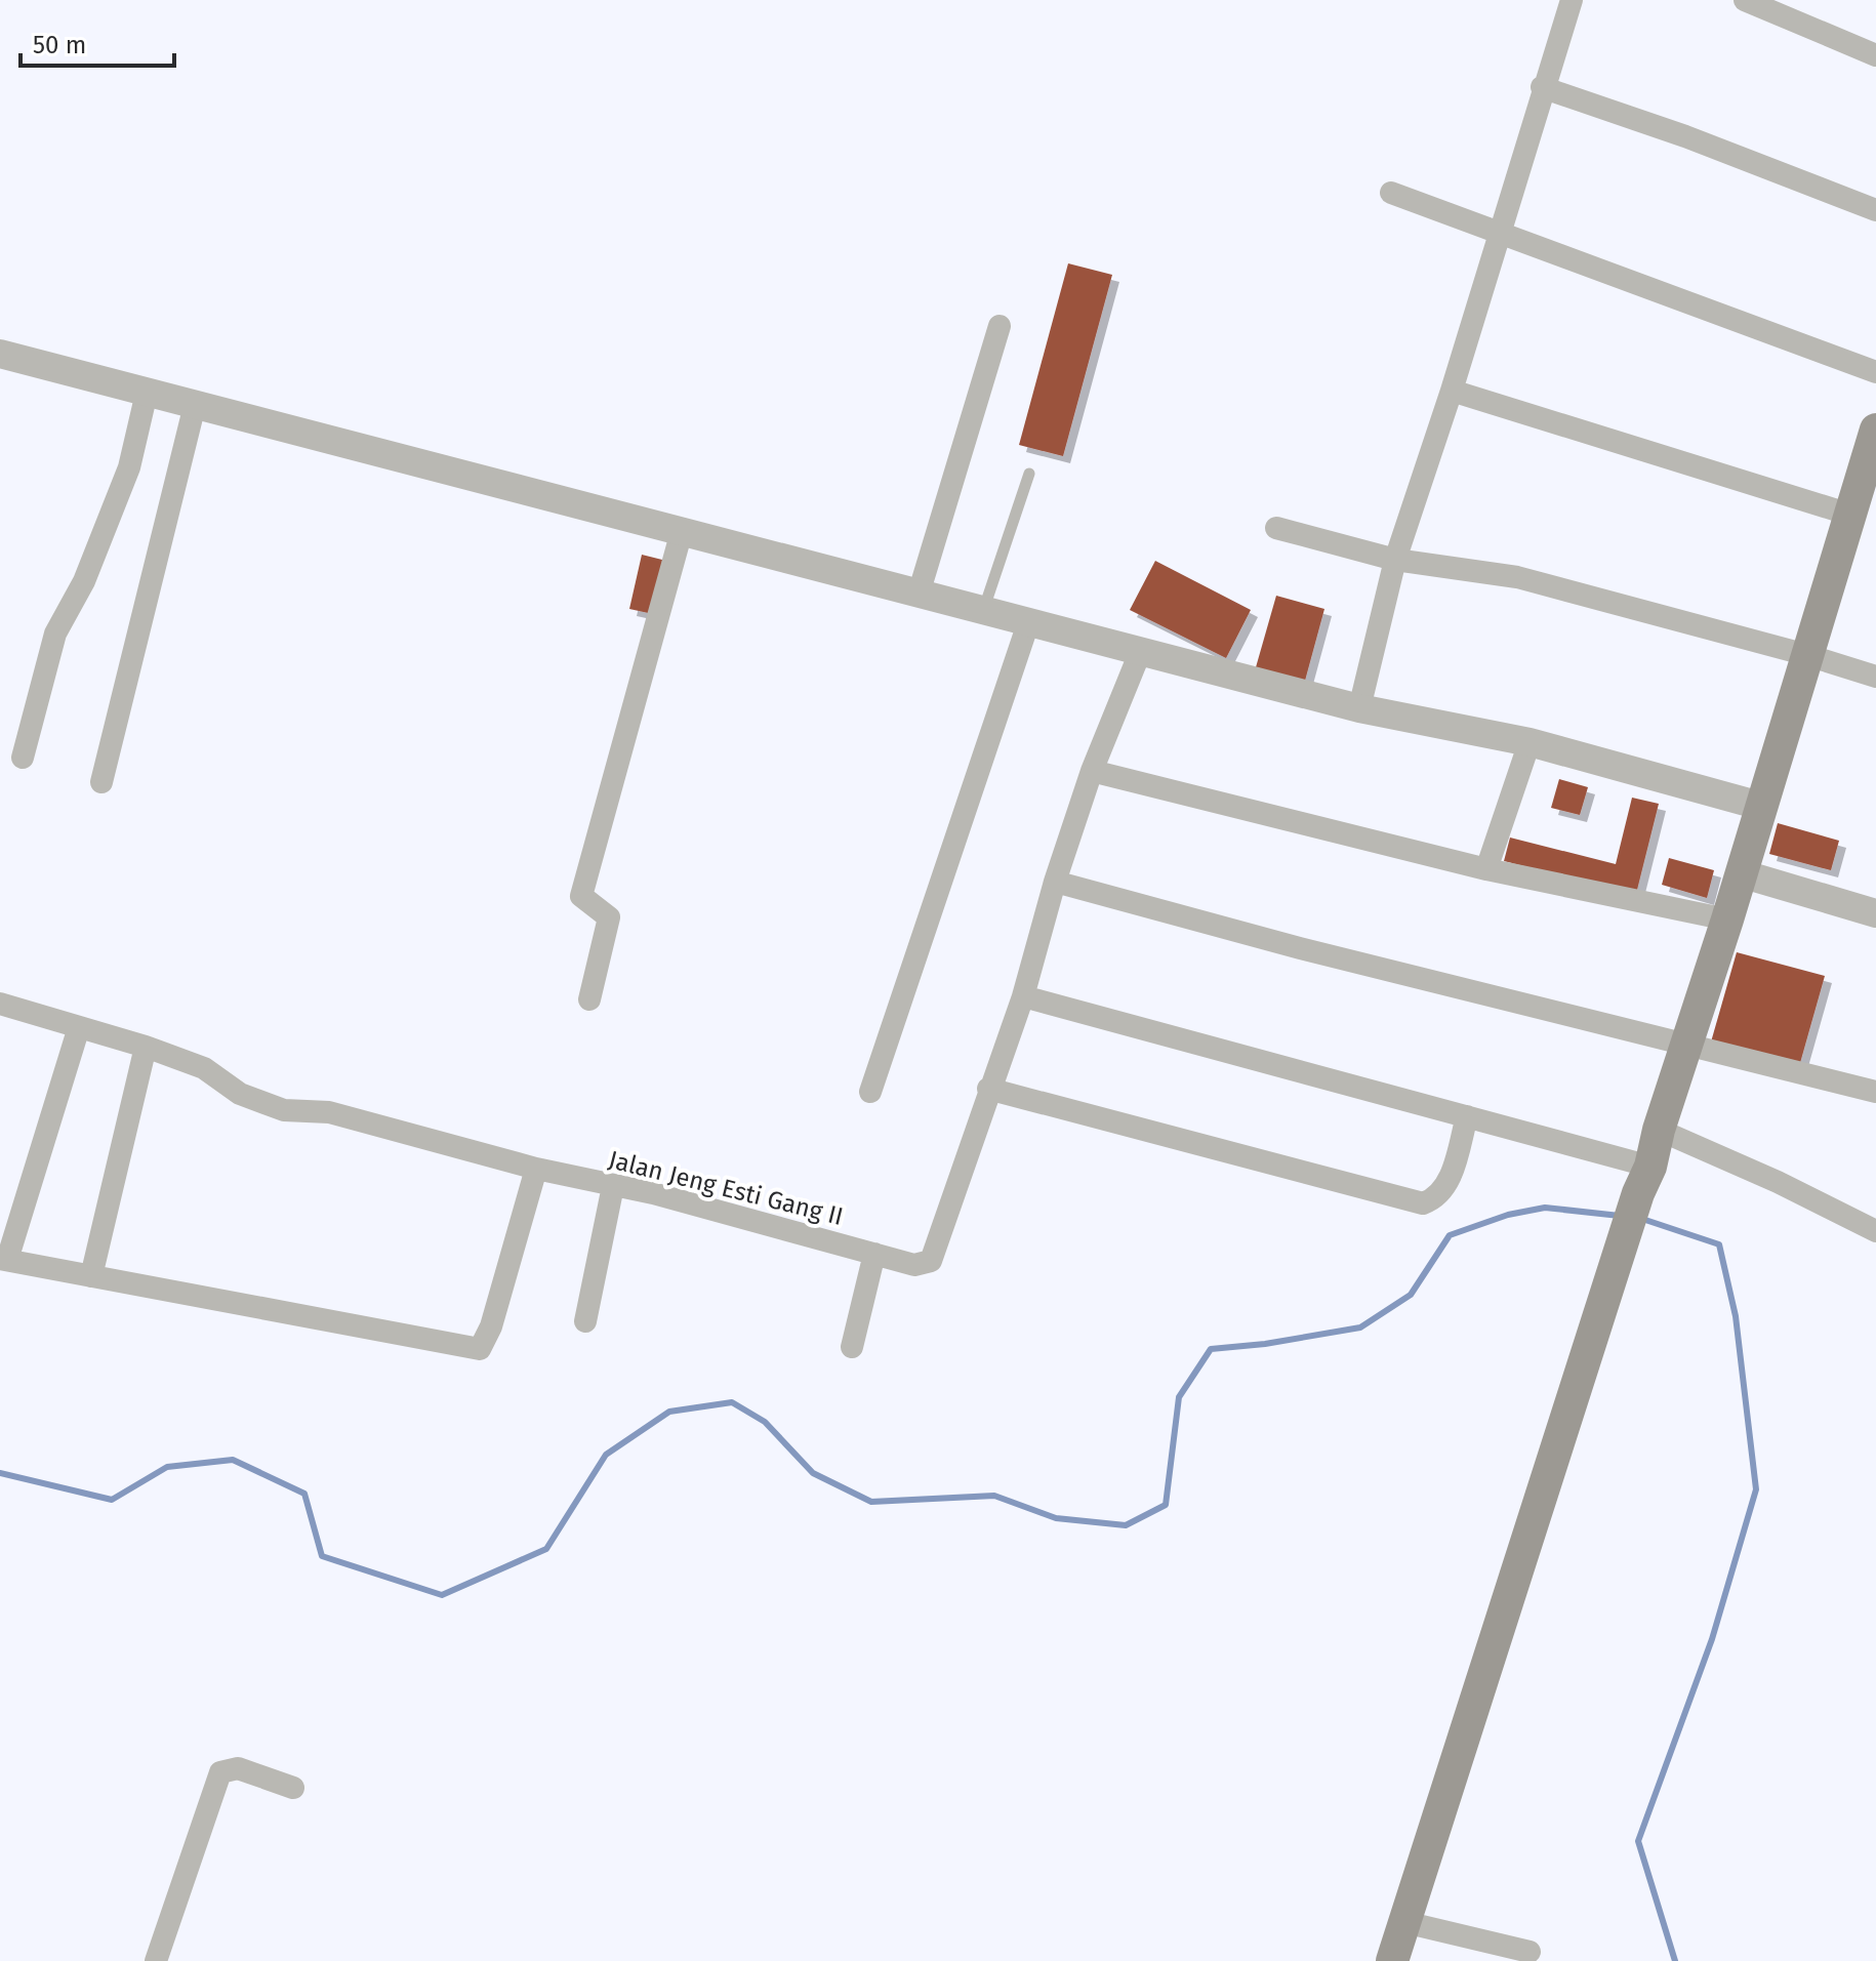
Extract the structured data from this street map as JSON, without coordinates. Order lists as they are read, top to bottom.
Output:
{
  "streets": {
    "street": ["Jalan Jeng Esti Gang II"]
  },
  "scale_bar": "50 m"
}
